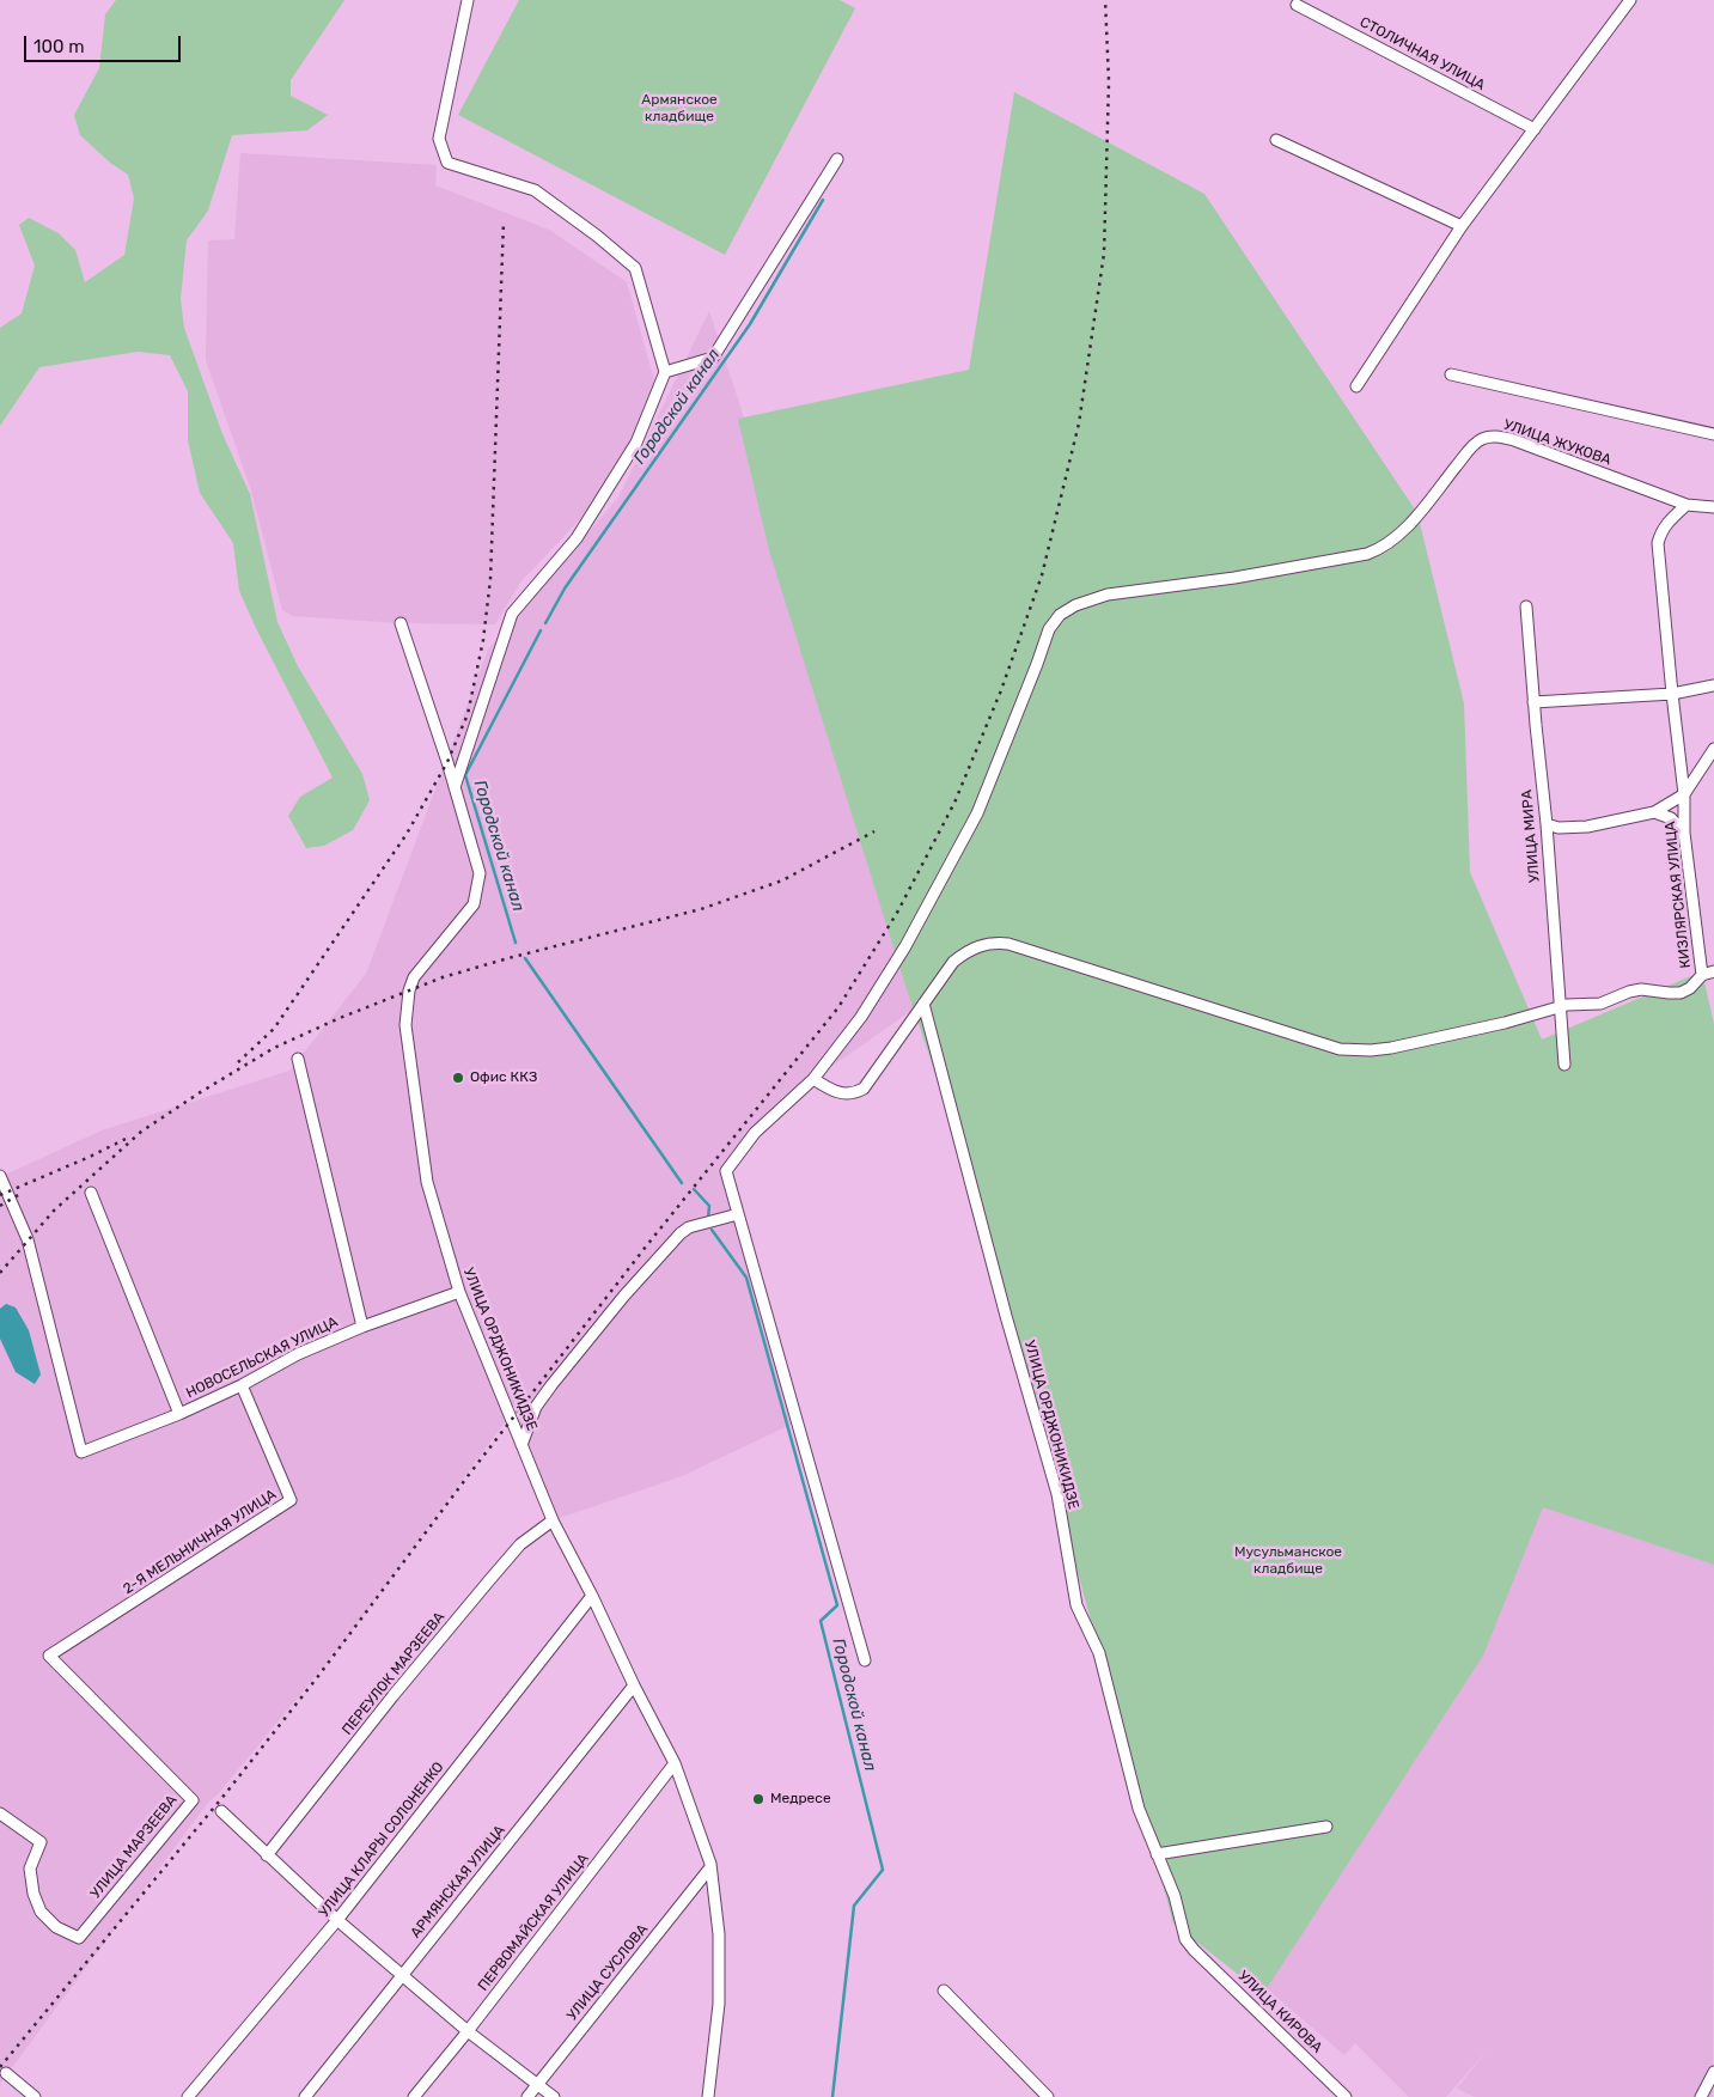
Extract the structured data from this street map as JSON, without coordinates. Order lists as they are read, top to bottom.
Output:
{
  "streets": {
    "street": [
      "СТОЛИЧНАЯ УЛИЦА",
      "УЛИЦА ЖУКОВА",
      "УЛИЦА МИРА",
      "КИЗЛЯРСКАЯ УЛИЦА",
      "УЛИЦА ОРДЖОНИКИДЗЕ",
      "НОВОСЕЛЬСКАЯ УЛИЦА",
      "2-Я МЕЛЬНИЧНАЯ УЛИЦА",
      "ПЕРЕУЛОК МАРЗЕЕВА",
      "УЛИЦА КЛАРЫ СОЛОНЕНКО",
      "УЛИЦА МАРЗЕЕВА",
      "АРМЯНСКАЯ УЛИЦА",
      "ПЕРВОМАЙСКАЯ УЛИЦА",
      "УЛИЦА СУСЛОВА",
      "УЛИЦА КИРОВА"
    ]
  },
  "crossings": [
    ["УЛИЦА ЖУКОВА", "КИЗЛЯРСКАЯ УЛИЦА"],
    ["УЛИЦА ОРДЖОНИКИДЗЕ", "НОВОСЕЛЬСКАЯ УЛИЦА"],
    ["УЛИЦА ОРДЖОНИКИДЗЕ", "ПЕРЕУЛОК МАРЗЕЕВА"],
    ["УЛИЦА ОРДЖОНИКИДЗЕ", "УЛИЦА КЛАРЫ СОЛОНЕНКО"],
    ["УЛИЦА ОРДЖОНИКИДЗЕ", "АРМЯНСКАЯ УЛИЦА"],
    ["УЛИЦА ОРДЖОНИКИДЗЕ", "ПЕРВОМАЙСКАЯ УЛИЦА"],
    ["УЛИЦА ОРДЖОНИКИДЗЕ", "УЛИЦА СУСЛОВА"],
    ["УЛИЦА ОРДЖОНИКИДЗЕ", "УЛИЦА КИРОВА"],
    ["НОВОСЕЛЬСКАЯ УЛИЦА", "2-Я МЕЛЬНИЧНАЯ УЛИЦА"],
    ["2-Я МЕЛЬНИЧНАЯ УЛИЦА", "УЛИЦА МАРЗЕЕВА"]
  ],
  "water": ["Городской канал"],
  "parks": ["Армянское кладбище", "Мусульманское кладбище"],
  "places": ["Офис ККЗ", "Медресе"],
  "scale_bar": "100 m"
}
